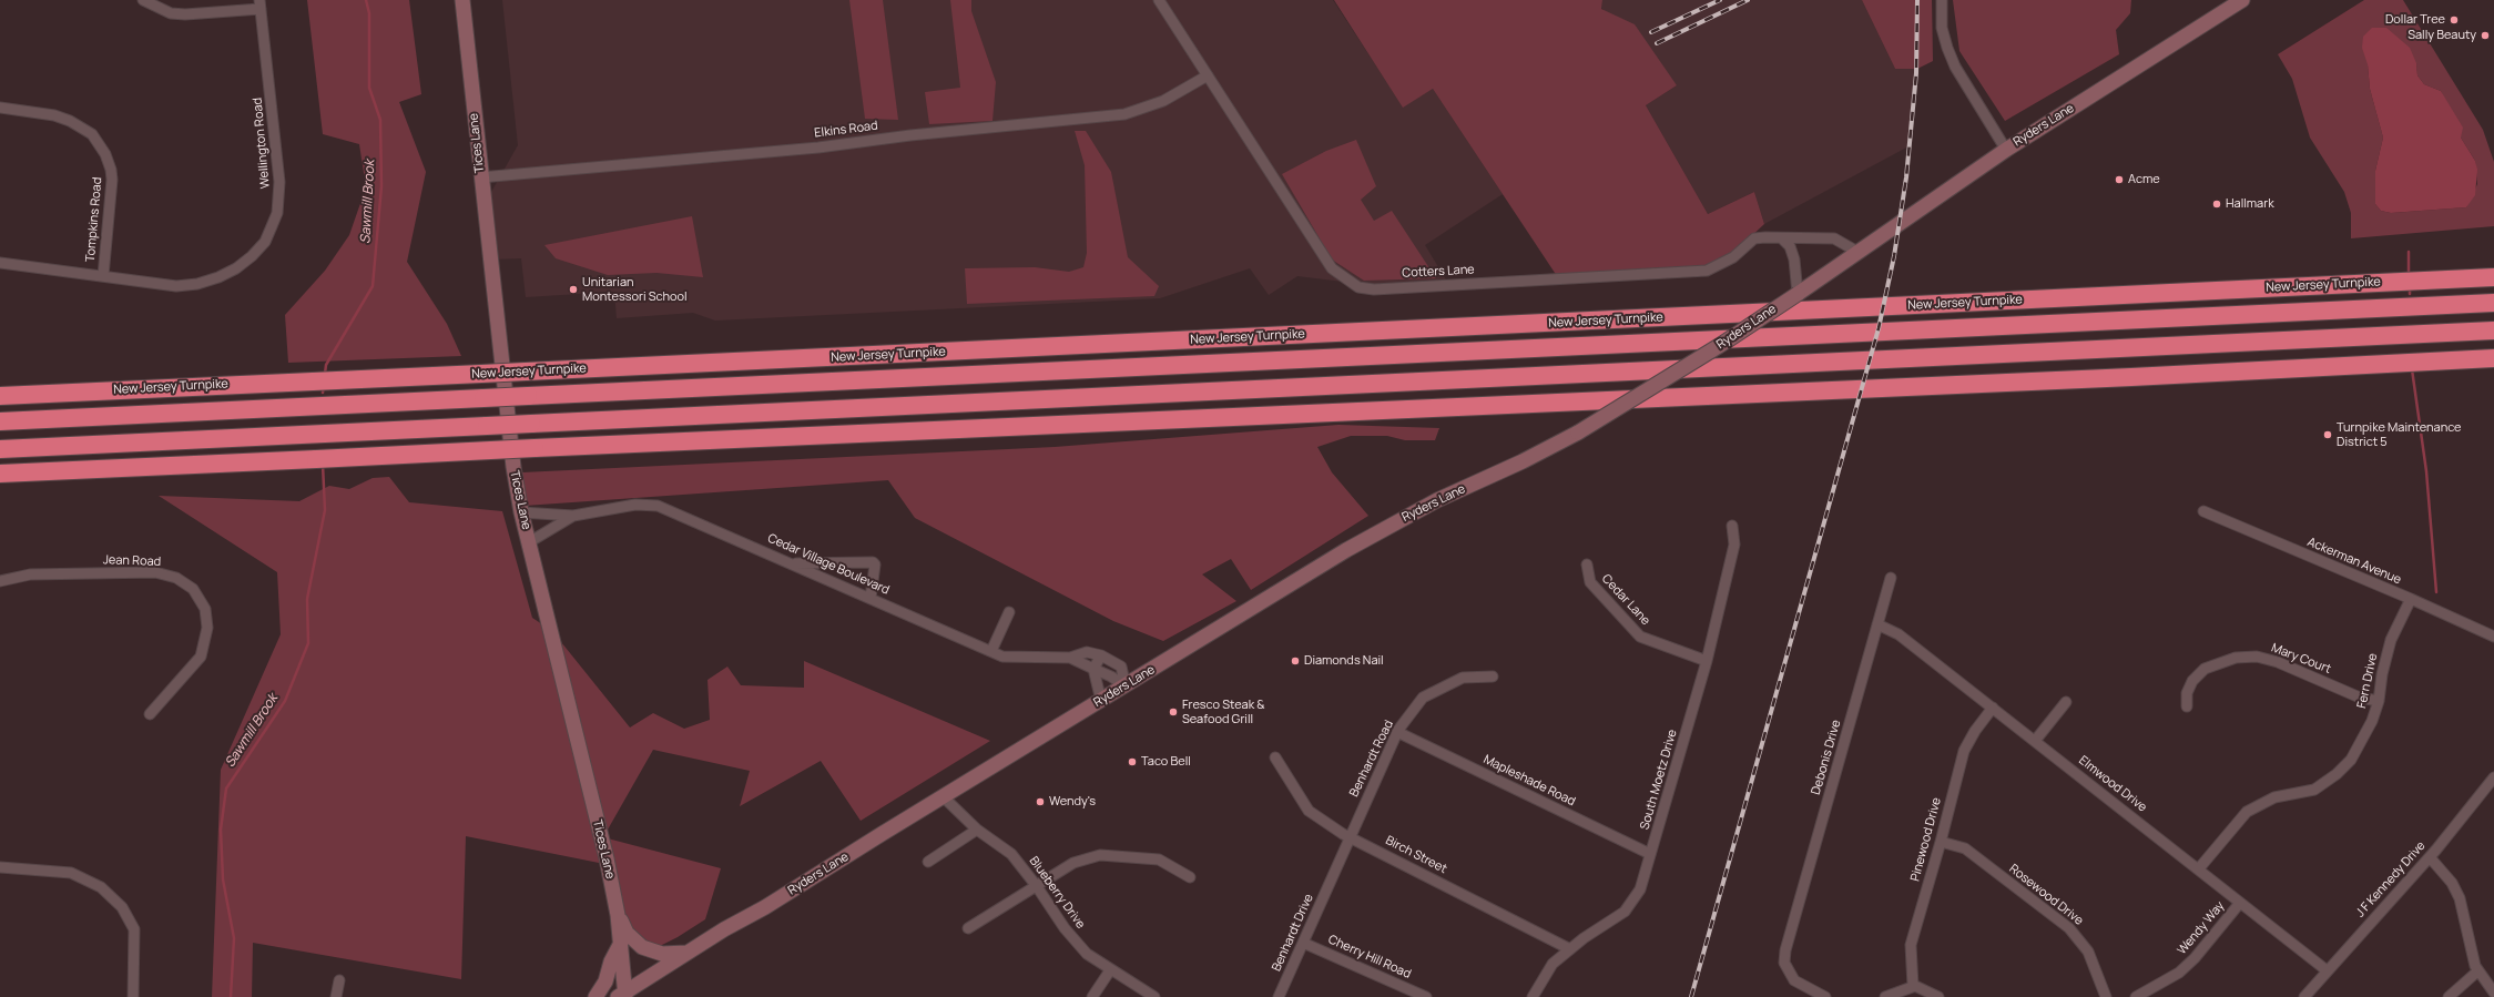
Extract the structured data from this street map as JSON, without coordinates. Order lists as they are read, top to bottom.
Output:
{
  "streets": {
    "highway": ["New Jersey Turnpike"],
    "main road": ["Ryders Lane", "Tices Lane"],
    "street": [
      "Elkins Road",
      "Wellington Road",
      "Tompkins Road",
      "Cotters Lane",
      "Jean Road",
      "Ackerman Avenue",
      "Cedar Village Boulevard",
      "Cedar Lane",
      "Mary Court",
      "Fern Drive",
      "Debonis Drive",
      "Benhardt Road",
      "South Moetz Drive",
      "Mapleshade Road",
      "Elmwood Drive",
      "Pinewood Drive",
      "Birch Street",
      "J F Kennedy Drive",
      "Blueberry Drive",
      "Rosewood Drive",
      "Wendy Way",
      "Benhardt Drive",
      "Cherry Hill Road"
    ]
  },
  "crossings": [
    ["Ryders Lane", "Tices Lane"],
    ["Ryders Lane", "Cotters Lane"],
    ["Ryders Lane", "Cedar Village Boulevard"],
    ["Ryders Lane", "Blueberry Drive"],
    ["Elkins Road", "Tices Lane"],
    ["Elkins Road", "Cotters Lane"],
    ["Wellington Road", "Tompkins Road"],
    ["Tices Lane", "Cedar Village Boulevard"],
    ["Ackerman Avenue", "Fern Drive"],
    ["Cedar Lane", "South Moetz Drive"],
    ["Mary Court", "Fern Drive"],
    ["Fern Drive", "Elmwood Drive"],
    ["Debonis Drive", "Elmwood Drive"],
    ["Benhardt Road", "Mapleshade Road"],
    ["Benhardt Road", "Birch Street"],
    ["Benhardt Road", "Benhardt Drive"],
    ["South Moetz Drive", "Mapleshade Road"],
    ["South Moetz Drive", "Birch Street"],
    ["Elmwood Drive", "Pinewood Drive"],
    ["Elmwood Drive", "J F Kennedy Drive"],
    ["Elmwood Drive", "Wendy Way"],
    ["Pinewood Drive", "Rosewood Drive"],
    ["Benhardt Drive", "Cherry Hill Road"]
  ],
  "water": ["Sawmill Brook"],
  "places": [
    "Dollar Tree",
    "Sally Beauty",
    "Acme",
    "Hallmark",
    "Unitarian Montessori School",
    "Turnpike Maintenance District 5",
    "Diamonds Nail",
    "Fresco Steak & Seafood Grill",
    "Taco Bell",
    "Wendy's"
  ]
}
